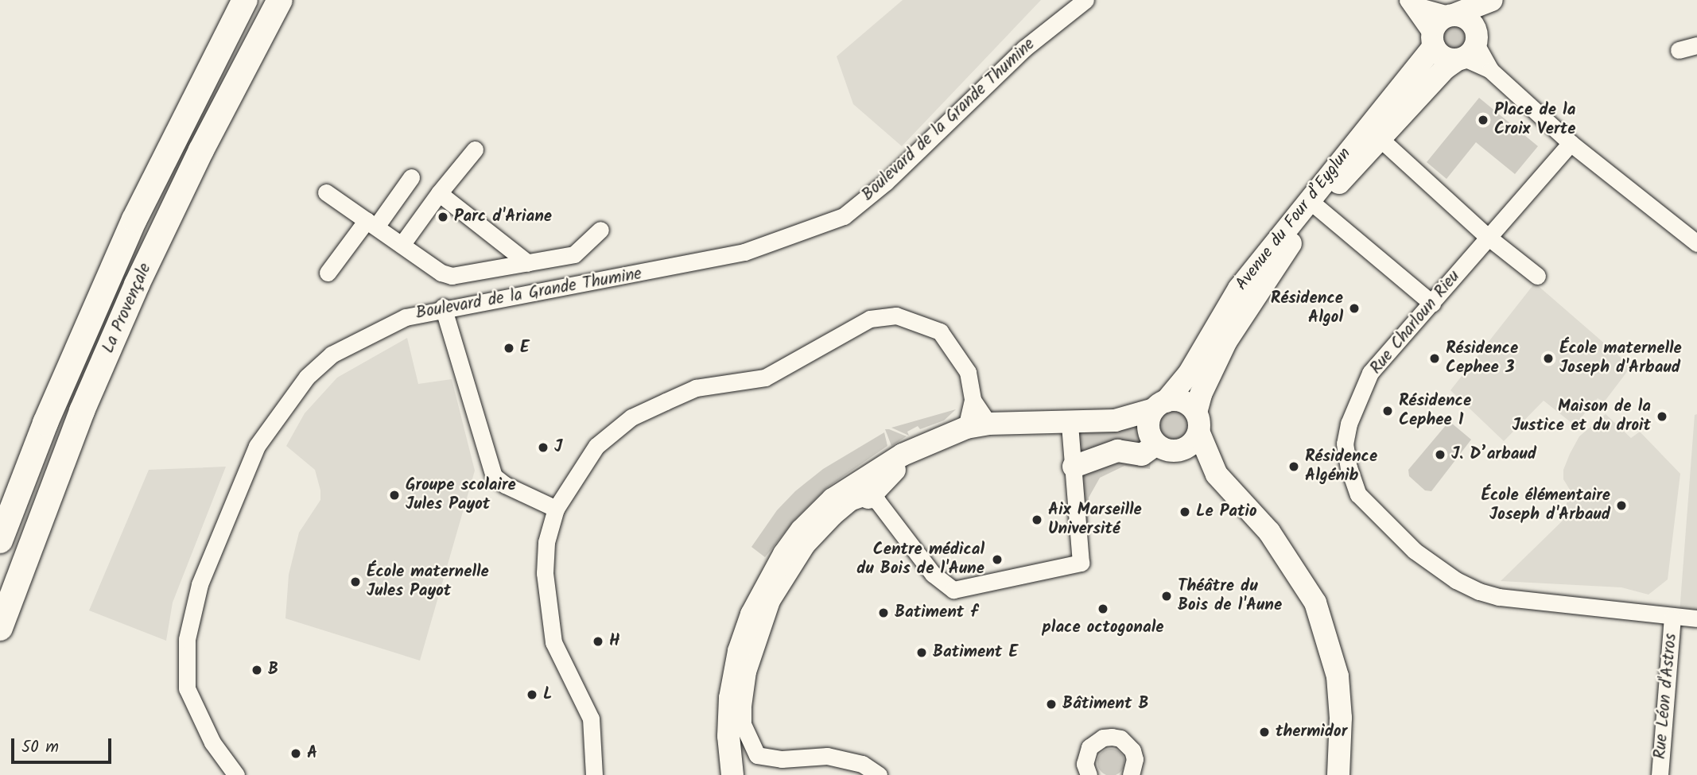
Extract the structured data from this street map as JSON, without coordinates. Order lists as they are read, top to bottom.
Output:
{
  "streets": {
    "highway": ["La Provençale"],
    "main road": ["Avenue du Four d’Eyglun"],
    "street": ["Boulevard de la Grande Thumine", "Rue Charloun Rieu", "Rue Léon d'Astros"]
  },
  "crossings": [
    ["Rue Charloun Rieu", "Rue Léon d'Astros"]
  ],
  "places": [
    "Place de la Croix Verte",
    "Parc d'Ariane",
    "Résidence Algol",
    "E",
    "Résidence Cephee 3",
    "École maternelle Joseph d'Arbaud",
    "Résidence Cephee 1",
    "Maison de la Justice et du droit",
    "J",
    "J. D’arbaud",
    "Résidence Algénib",
    "Groupe scolaire Jules Payot",
    "École élémentaire Joseph d'Arbaud",
    "Le Patio",
    "Aix Marseille Université",
    "Centre médical du Bois de l'Aune",
    "École maternelle Jules Payot",
    "Théâtre du Bois de l'Aune",
    "place octogonale",
    "Batiment f",
    "H",
    "Batiment E",
    "B",
    "L",
    "Bâtiment B",
    "thermidor",
    "A"
  ],
  "scale_bar": "50 m"
}
